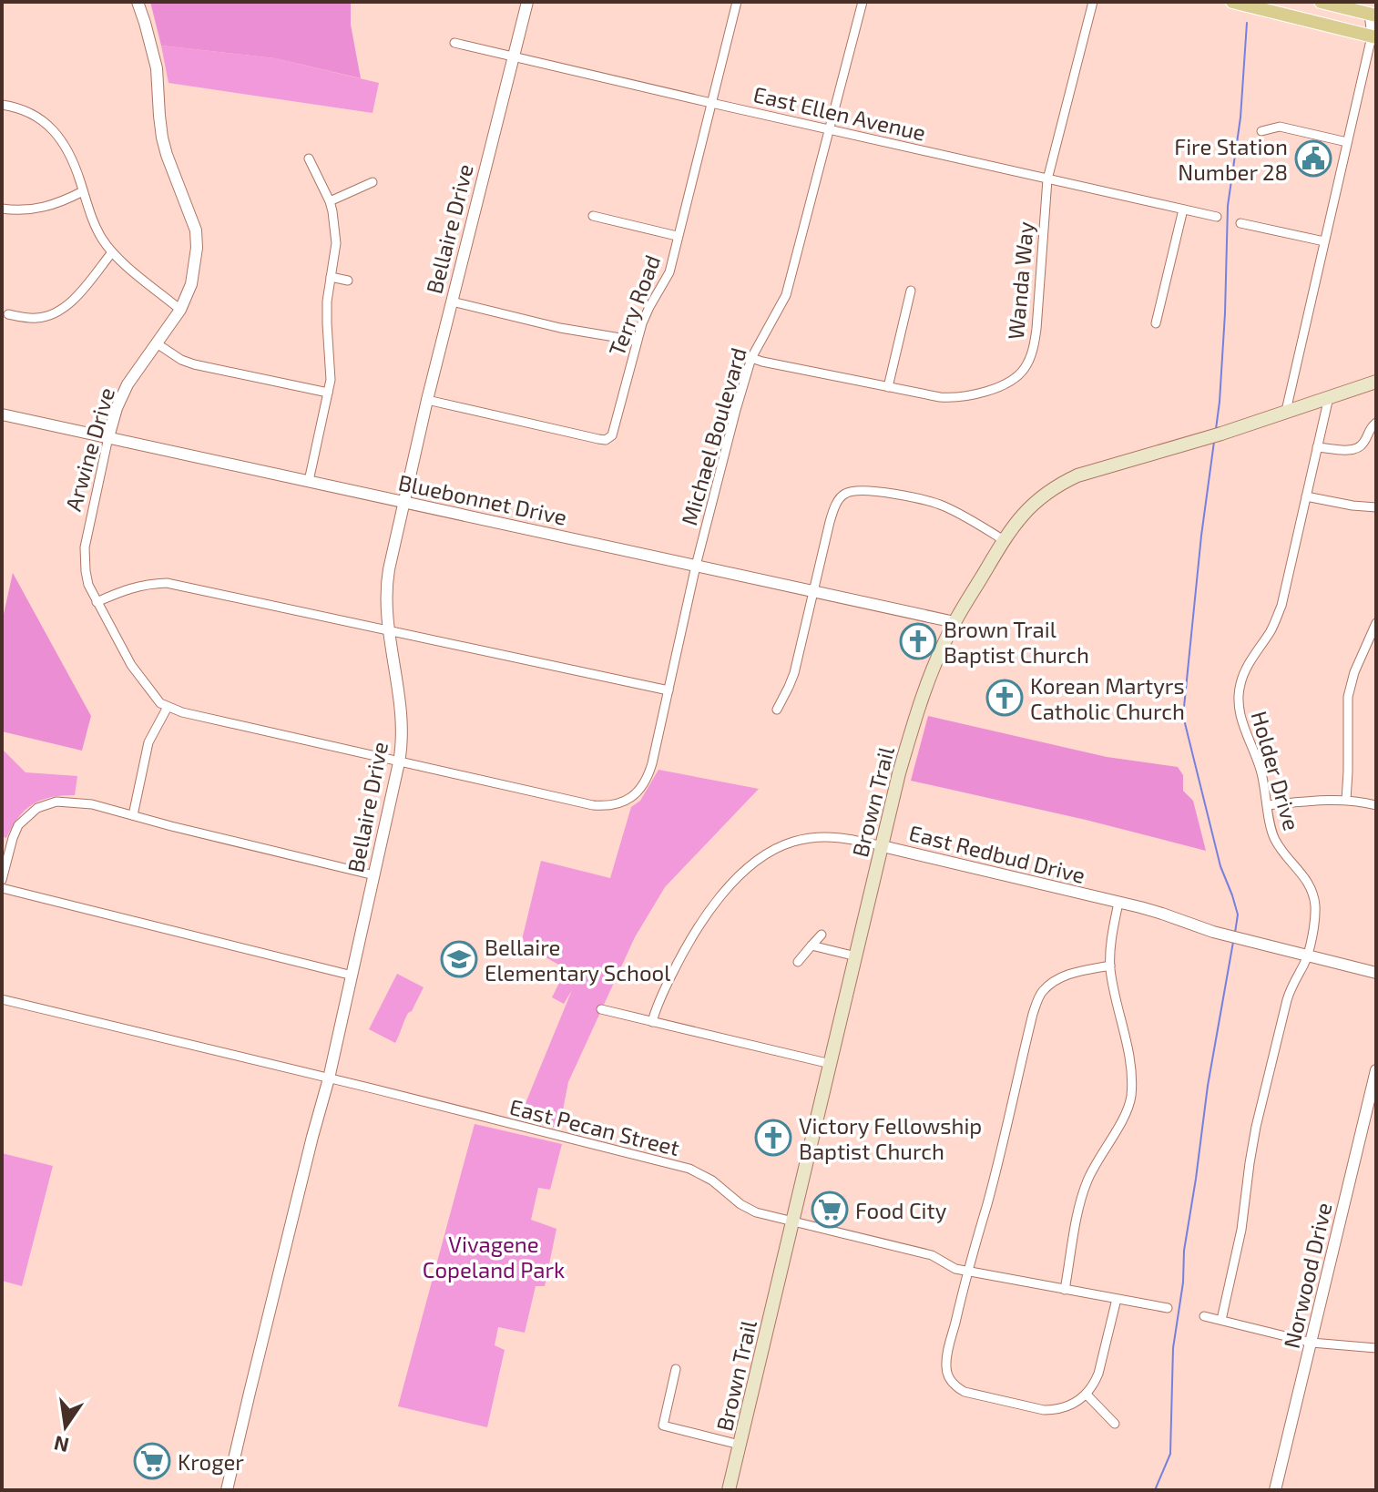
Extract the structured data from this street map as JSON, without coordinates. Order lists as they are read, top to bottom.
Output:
{
  "streets": {
    "main road": ["Brown Trail"],
    "street": [
      "East Ellen Avenue",
      "Bellaire Drive",
      "Wanda Way",
      "Terry Road",
      "Michael Boulevard",
      "Arwine Drive",
      "Bluebonnet Drive",
      "Holder Drive",
      "East Redbud Drive",
      "East Pecan Street",
      "Norwood Drive"
    ]
  },
  "crossings": [
    ["East Ellen Avenue", "Bellaire Drive"],
    ["East Ellen Avenue", "Wanda Way"],
    ["East Ellen Avenue", "Terry Road"],
    ["East Ellen Avenue", "Michael Boulevard"],
    ["Bellaire Drive", "Terry Road"],
    ["Bellaire Drive", "Michael Boulevard"],
    ["Bellaire Drive", "Bluebonnet Drive"],
    ["Bellaire Drive", "East Pecan Street"],
    ["Wanda Way", "Michael Boulevard"],
    ["Michael Boulevard", "Bluebonnet Drive"],
    ["Arwine Drive", "Bluebonnet Drive"],
    ["Bluebonnet Drive", "Brown Trail"],
    ["Holder Drive", "Brown Trail"],
    ["Holder Drive", "East Redbud Drive"],
    ["Brown Trail", "East Redbud Drive"],
    ["Brown Trail", "East Pecan Street"]
  ],
  "parks": ["Vivagene Copeland Park"],
  "places": {
    "public building": ["Fire Station Number 28"],
    "church": ["Brown Trail Baptist Church", "Korean Martyrs Catholic Church", "Victory Fellowship Baptist Church"],
    "school or university": ["Bellaire Elementary School"],
    "supermarket": ["Food City", "Kroger"]
  },
  "north": "bottom"
}
